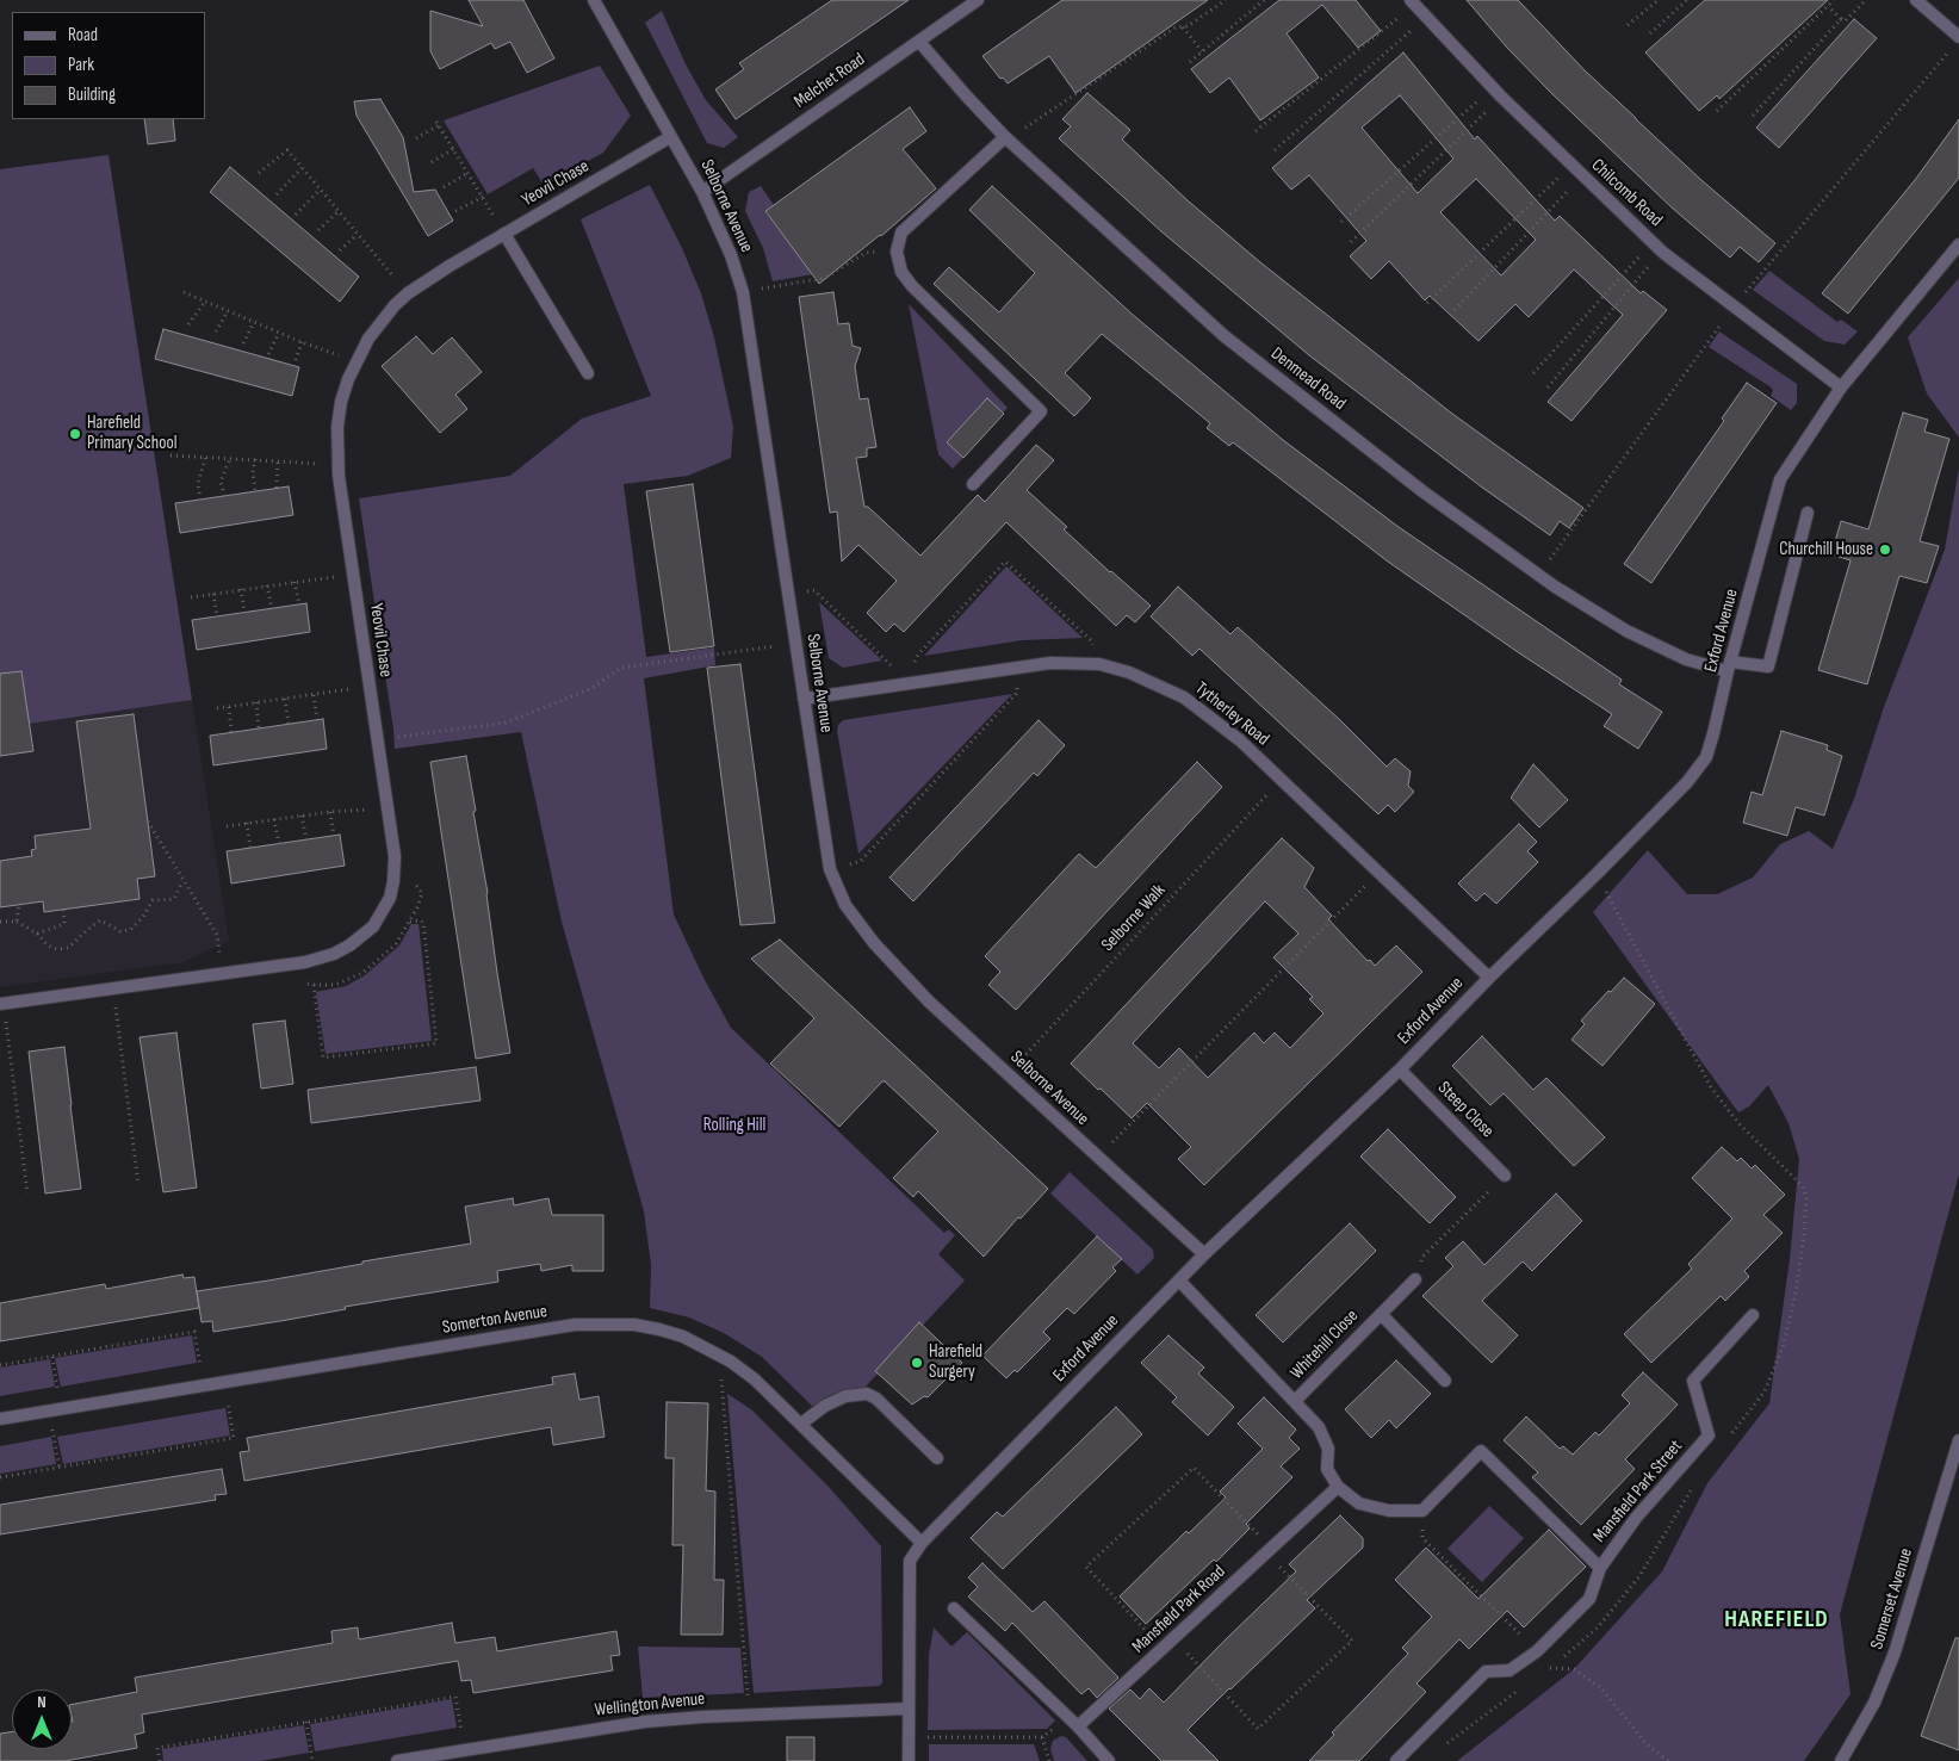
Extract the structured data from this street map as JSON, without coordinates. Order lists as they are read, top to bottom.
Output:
{
  "streets": {
    "street": [
      "Melchet Road",
      "Yeovil Chase",
      "Chilcomb Road",
      "Selborne Avenue",
      "Denmead Road",
      "Exford Avenue",
      "Tytherley Road",
      "Steep Close",
      "Somerton Avenue",
      "Whitehill Close",
      "Mansfield Park Street",
      "Somerset Avenue",
      "Mansfield Park Road",
      "Wellington Avenue"
    ],
    "path": ["Selborne Walk"]
  },
  "crossings": [
    ["Melchet Road", "Selborne Avenue"],
    ["Melchet Road", "Denmead Road"],
    ["Yeovil Chase", "Selborne Avenue"],
    ["Chilcomb Road", "Exford Avenue"],
    ["Selborne Avenue", "Exford Avenue"],
    ["Selborne Avenue", "Tytherley Road"],
    ["Selborne Avenue", "Selborne Walk"],
    ["Denmead Road", "Exford Avenue"],
    ["Exford Avenue", "Tytherley Road"],
    ["Exford Avenue", "Steep Close"],
    ["Exford Avenue", "Somerton Avenue"],
    ["Exford Avenue", "Wellington Avenue"],
    ["Tytherley Road", "Selborne Walk"]
  ],
  "districts": ["HAREFIELD"],
  "parks": ["Rolling Hill"],
  "places": ["Harefield Primary School", "Churchill House", "Harefield Surgery"],
  "legend": ["Road", "Park", "Building"],
  "north": "top"
}
